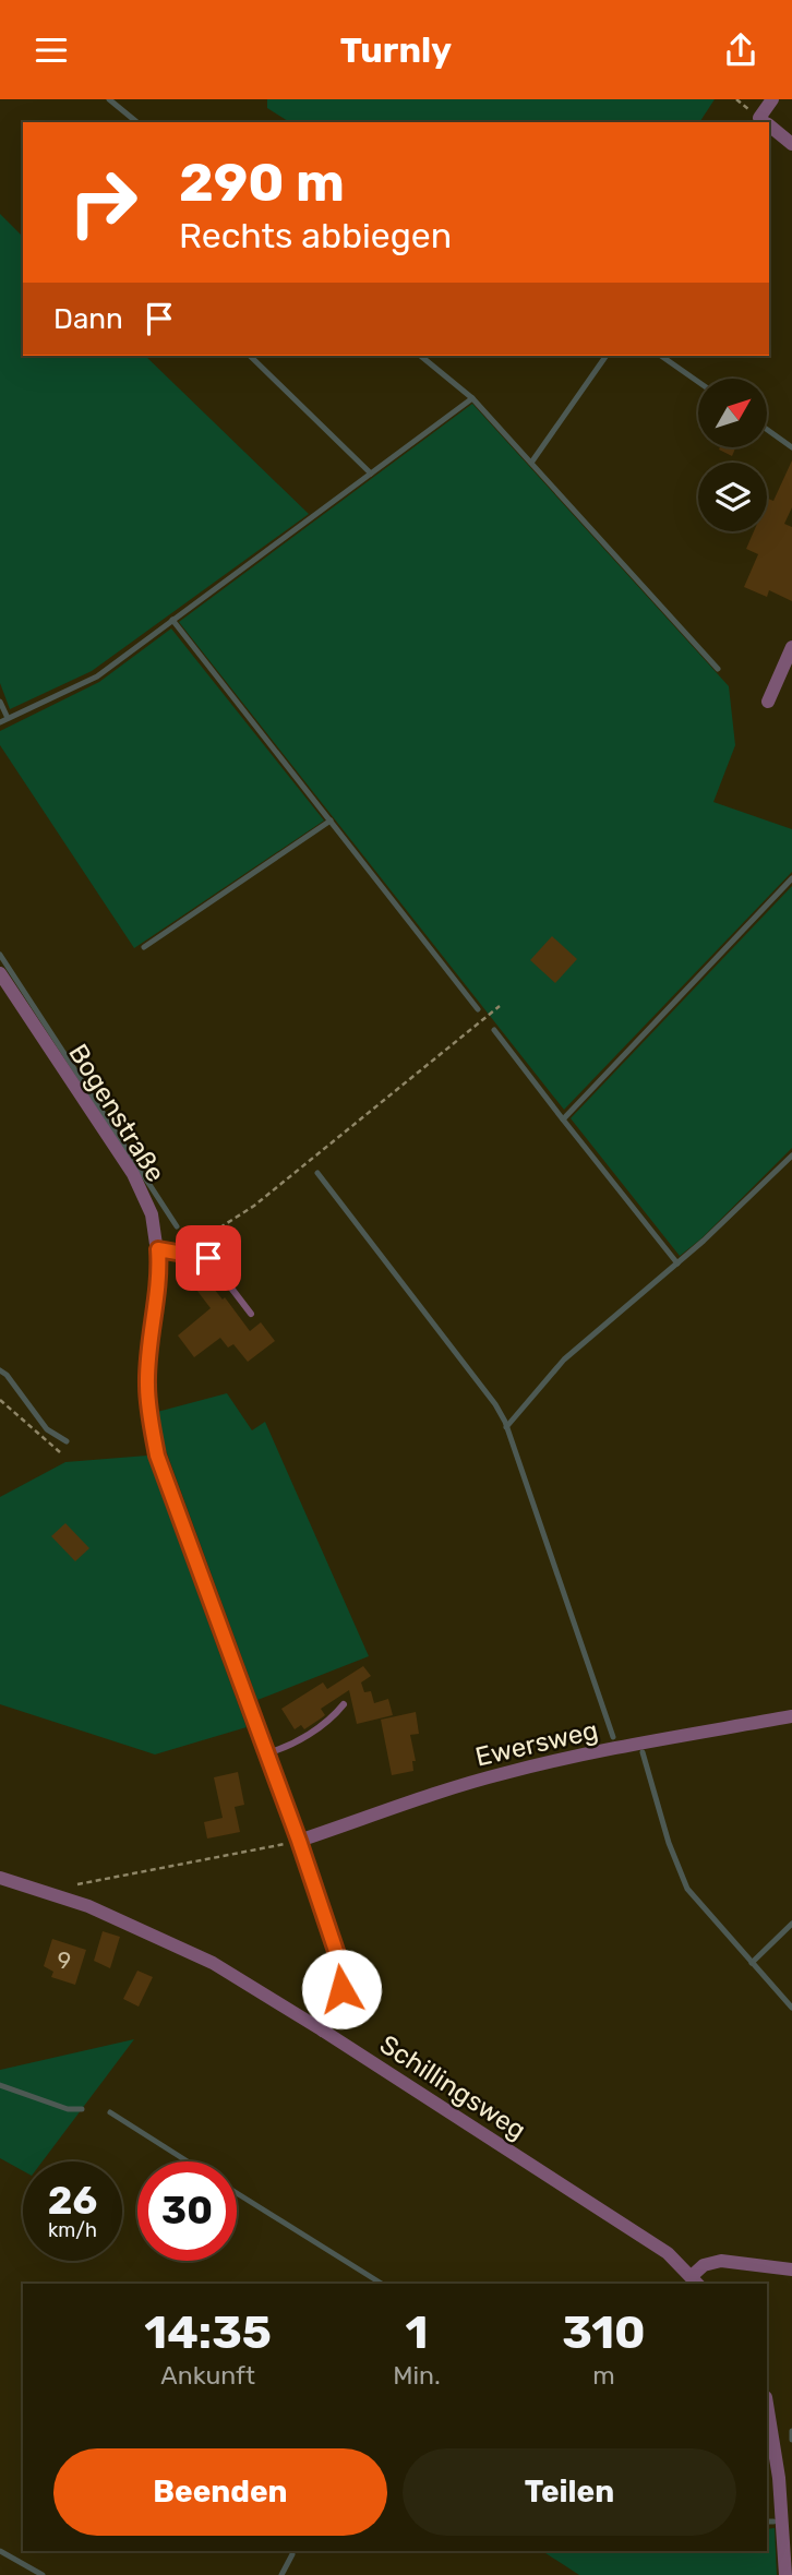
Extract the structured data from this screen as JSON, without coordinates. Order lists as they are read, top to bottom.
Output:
{
  "streets": {
    "street": ["Bogenstraße", "Ewersweg", "Schillingsweg"]
  },
  "crossings": [
    ["Bogenstraße", "Ewersweg"],
    ["Bogenstraße", "Schillingsweg"]
  ],
  "house_numbers": ["9"],
  "north": "top right",
  "page": {
    "header": "Turnly",
    "turn": ["290 m", "Rechts abbiegen"],
    "then": "Dann",
    "speed": "26 km/h",
    "limit": "30",
    "eta": [
      "14:35",
      "Ankunft",
      "1",
      "Min.",
      "310",
      "m"
    ],
    "buttons": ["Beenden", "Teilen"]
  }
}
